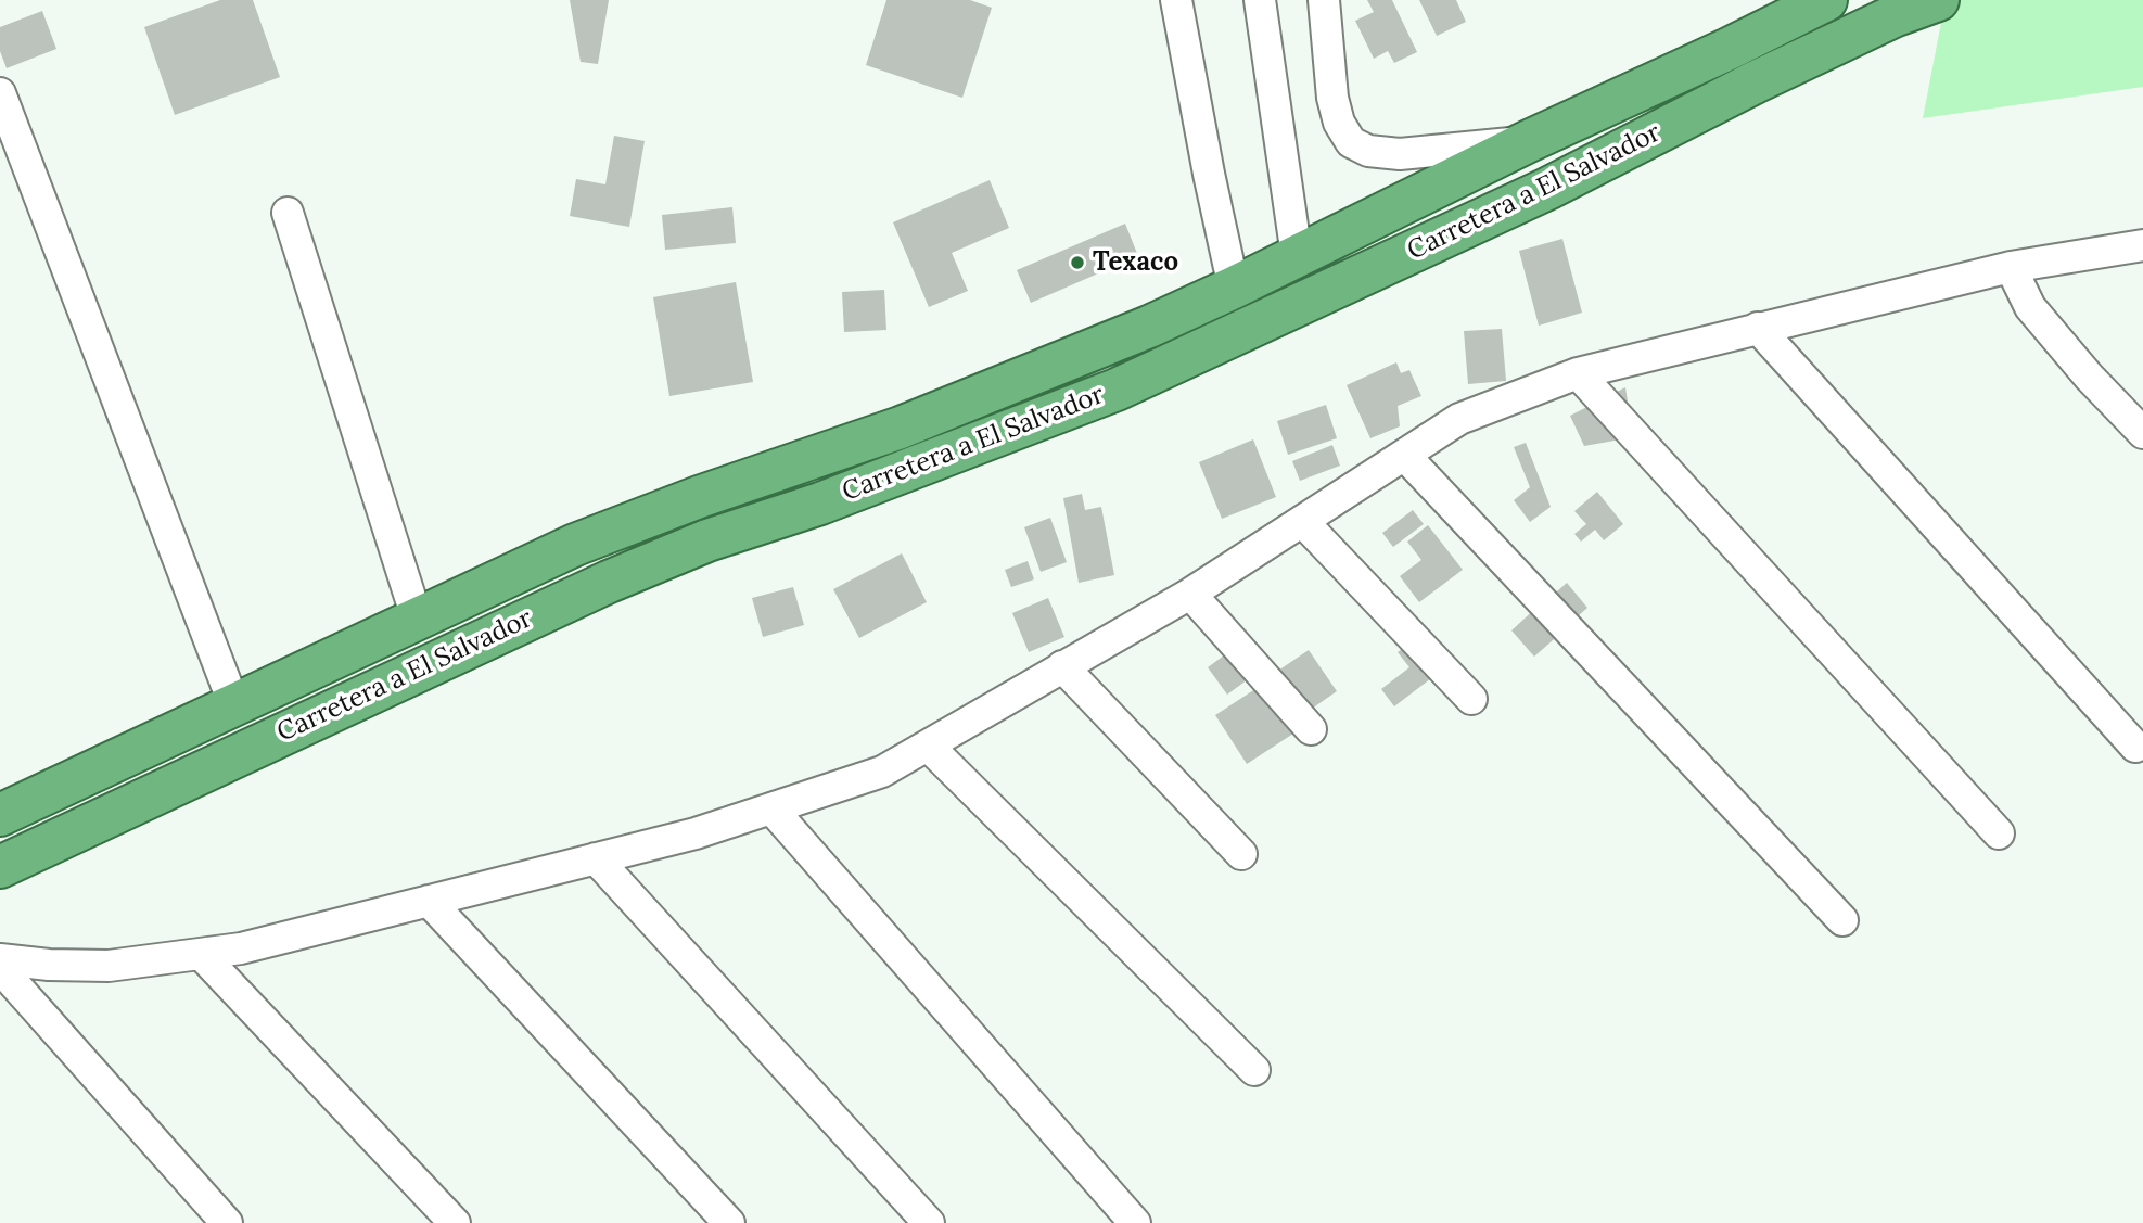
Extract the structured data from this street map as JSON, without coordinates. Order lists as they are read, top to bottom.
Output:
{
  "streets": {
    "highway": ["Carretera a El Salvador"]
  },
  "places": ["Texaco"]
}
